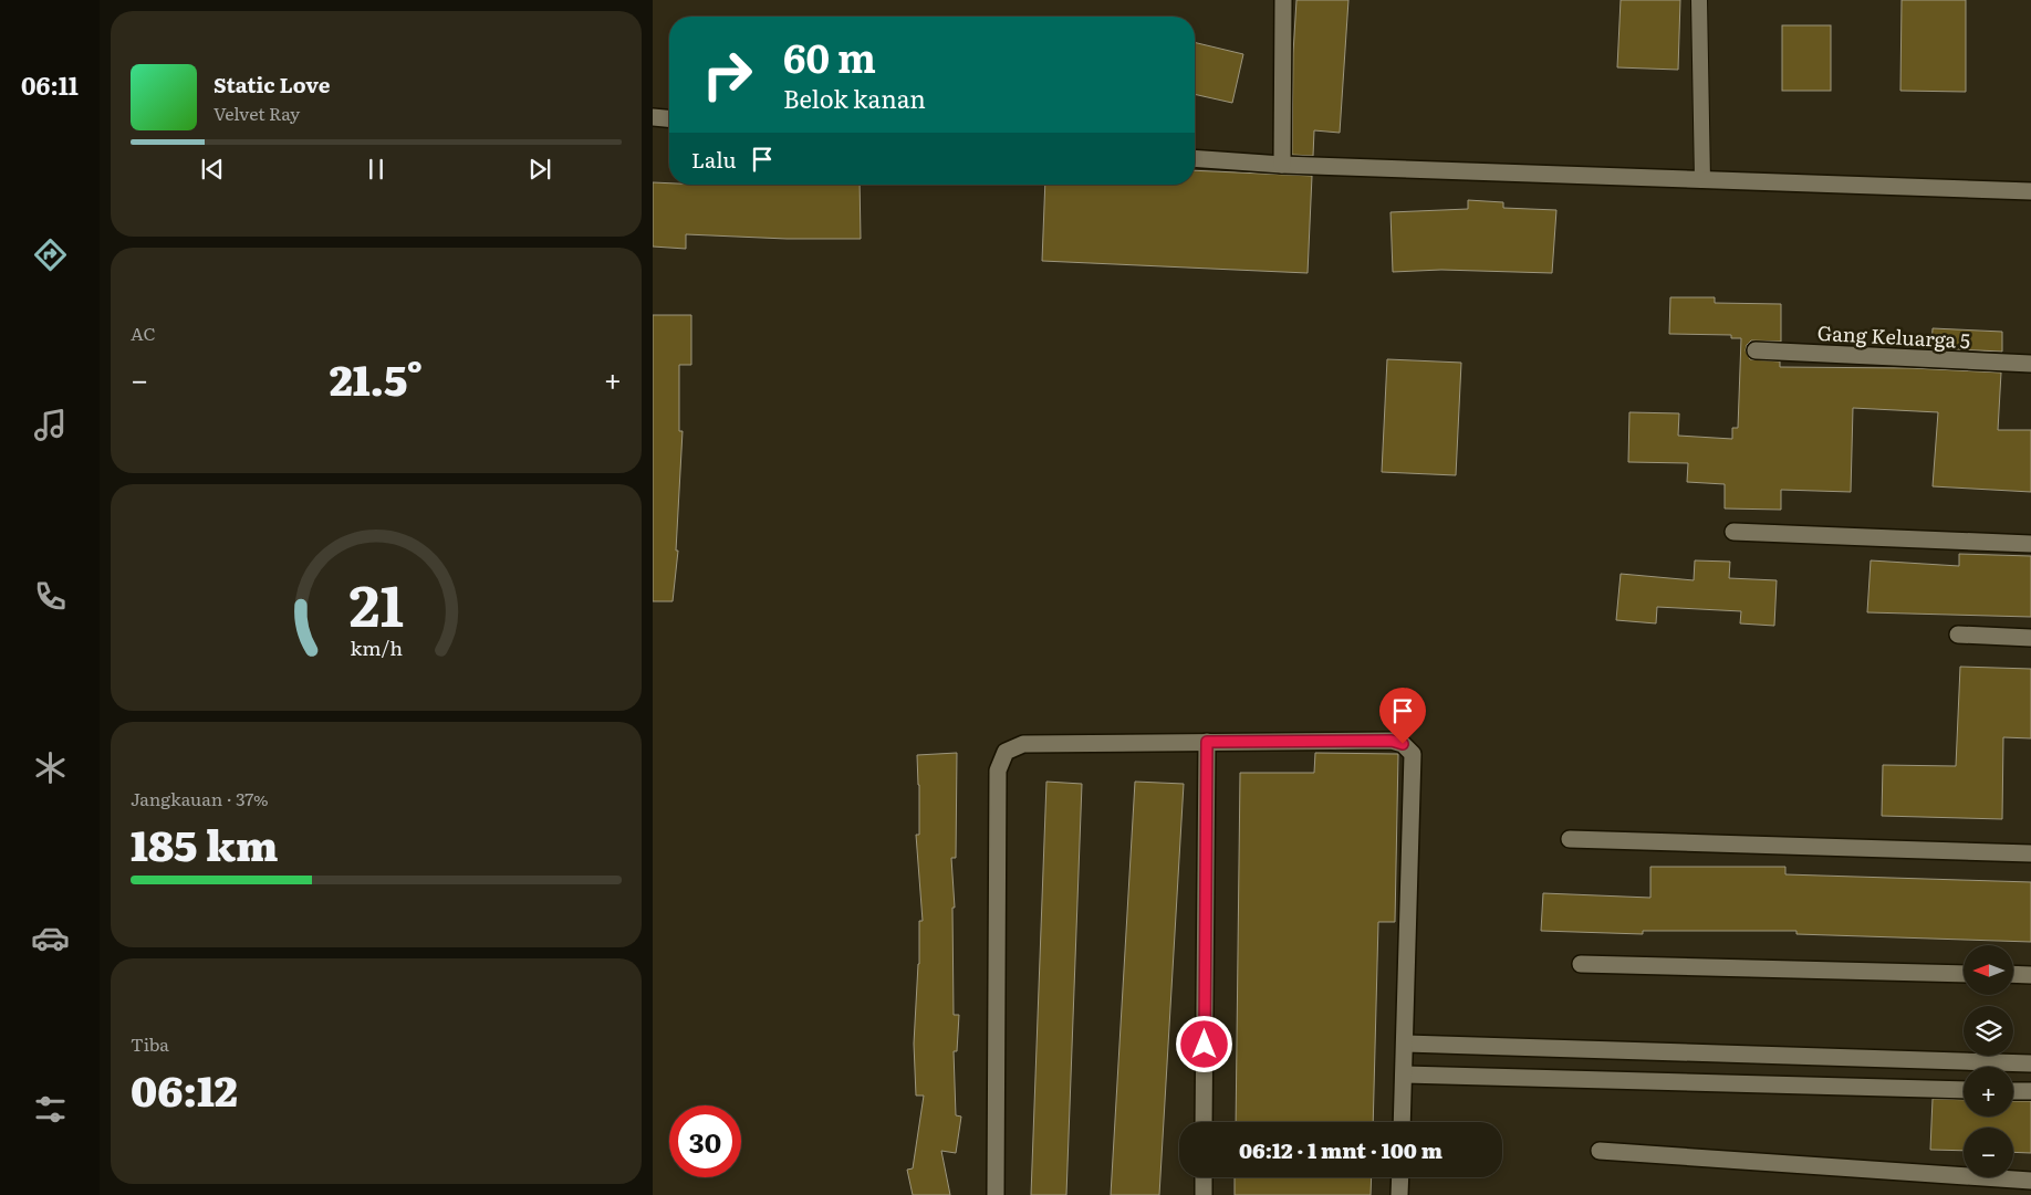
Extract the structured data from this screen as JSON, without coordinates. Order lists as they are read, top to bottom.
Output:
{
  "streets": {
    "street": ["Gang Keluarga 5"]
  },
  "north": "left",
  "page": {
    "tabs": "06:11",
    "turn": ["60 m", "Belok kanan"],
    "song": ["Static Love", "Velvet Ray"],
    "then": "Lalu",
    "tile": [
      "AC",
      ["Jangkauan · 37%", "185 km"],
      ["Tiba", "06:12"]
    ],
    "heat": ["−", "21.5°", "+"],
    "map_buttons": ["+", "−"],
    "limit": "30",
    "trip": "06:12 · 1 mnt · 100 m",
    "gauge": ["21", "km/h"]
  }
}
